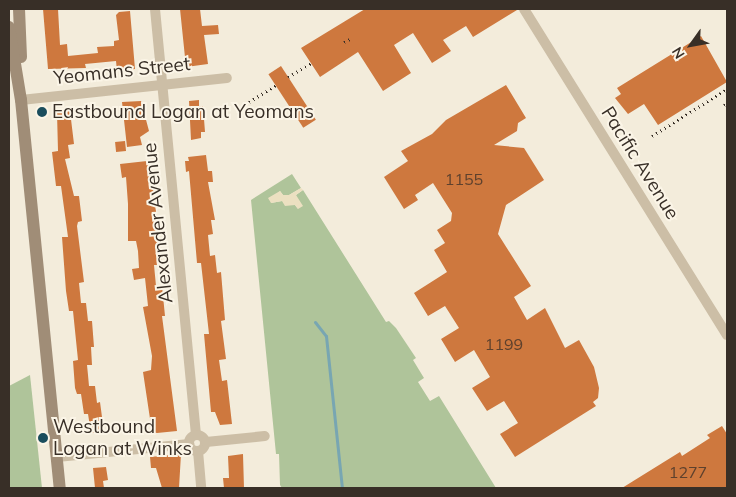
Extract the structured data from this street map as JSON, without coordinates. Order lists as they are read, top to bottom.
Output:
{
  "streets": {
    "street": ["Yeomans Street", "Pacific Avenue", "Alexander Avenue"]
  },
  "crossings": [
    ["Yeomans Street", "Alexander Avenue"]
  ],
  "places": ["Eastbound Logan at Yeomans", "Westbound Logan at Winks"],
  "house_numbers": ["1155", "1199", "1277"],
  "north": "bottom left"
}
